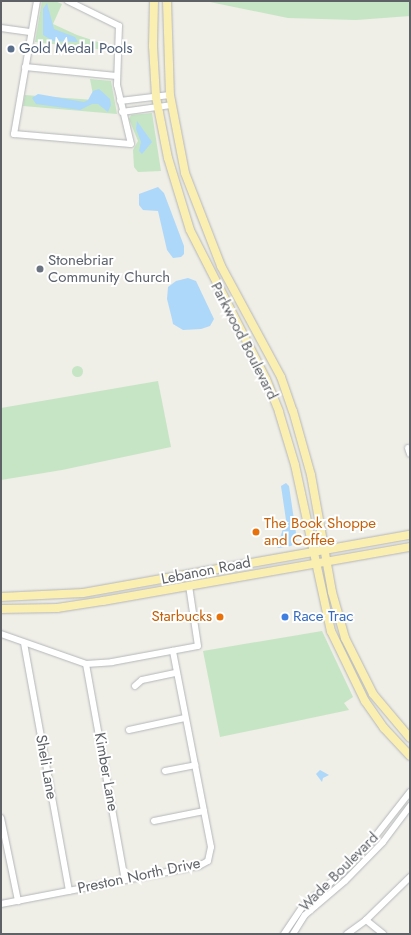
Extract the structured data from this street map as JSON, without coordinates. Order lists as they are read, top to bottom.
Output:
{
  "streets": {
    "main road": ["Parkwood Boulevard", "Lebanon Road"],
    "street": [
      "Sheli Lane",
      "Kimber Lane",
      "Wade Boulevard",
      "Preston North Drive"
    ]
  },
  "crossings": [
    ["Parkwood Boulevard", "Lebanon Road"],
    ["Sheli Lane", "Preston North Drive"],
    ["Kimber Lane", "Preston North Drive"]
  ],
  "places": [
    "Gold Medal Pools",
    "Stonebriar Community Church",
    "The Book Shoppe and Coffee",
    "Starbucks",
    "Race Trac"
  ]
}
